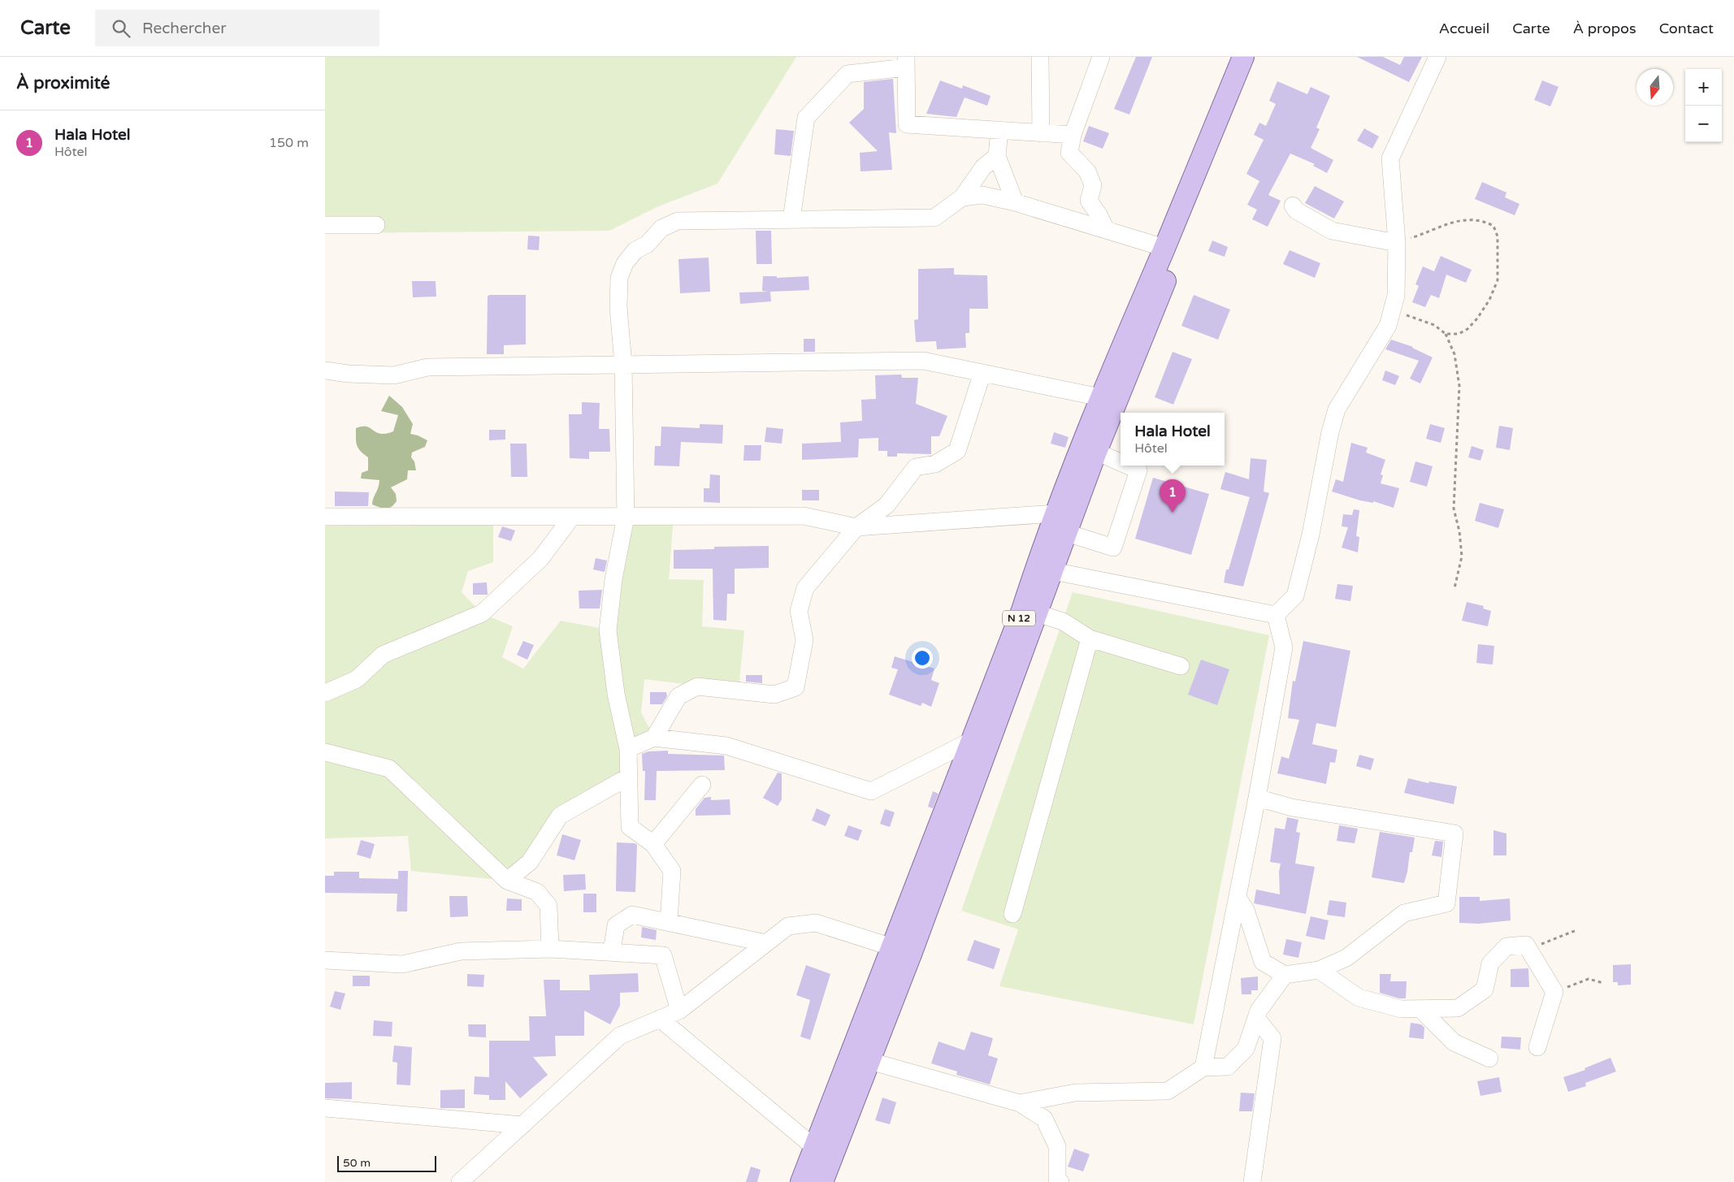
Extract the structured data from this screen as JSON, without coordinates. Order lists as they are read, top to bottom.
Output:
{
  "streets": {
    "main road": ["N 12"]
  },
  "scale_bar": "50 m",
  "north": "bottom",
  "page": {
    "header": "Carte",
    "search": "Rechercher",
    "nav": [
      "Accueil",
      "Carte",
      "À propos",
      "Contact"
    ],
    "heading": "À proximité",
    "map_buttons": ["+", "−"],
    "list": [
      {
        "mark": "1",
        "name": "Hala Hotel",
        "note": "Hôtel",
        "value": "150 m"
      }
    ],
    "popup": ["Hala Hotel", "Hôtel"],
    "pins": "1",
    "scale": "50 m"
  }
}
